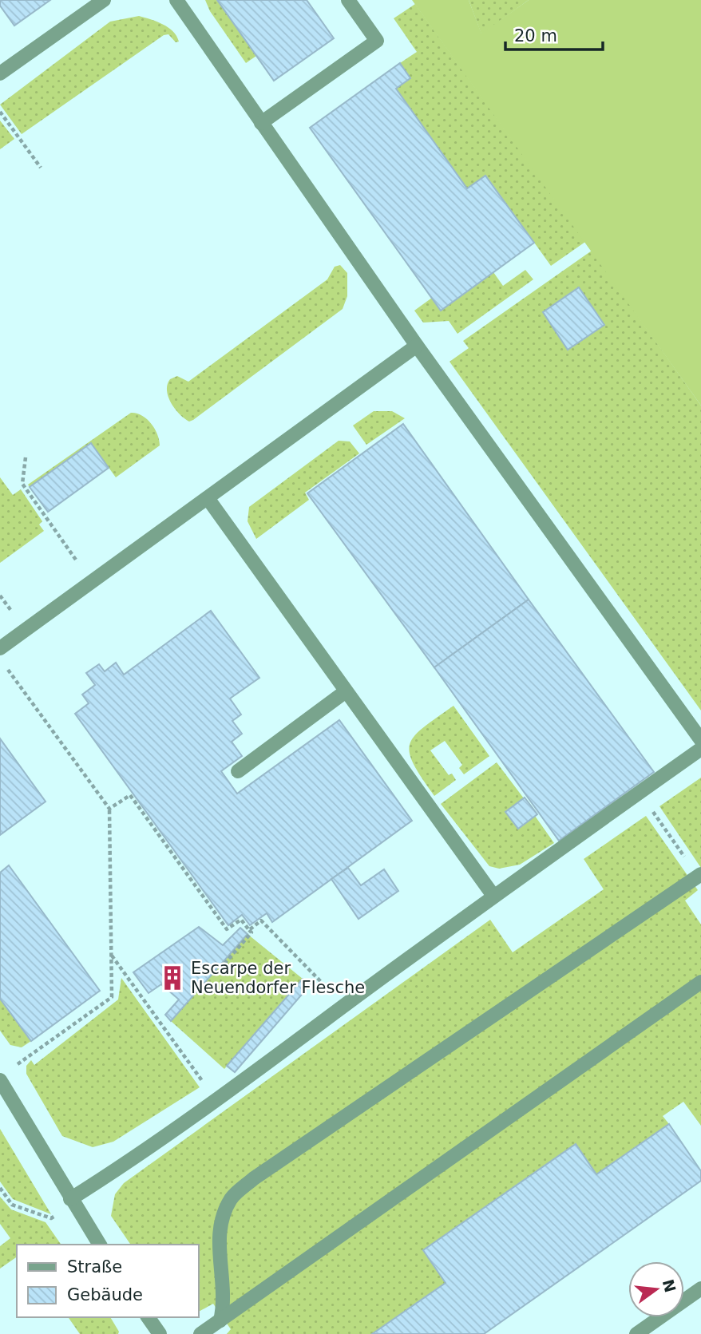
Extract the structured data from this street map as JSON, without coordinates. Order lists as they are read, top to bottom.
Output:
{
  "places": {
    "building": ["Escarpe der Neuendorfer Flesche"]
  },
  "legend": ["Straße", "Gebäude"],
  "scale_bar": "20 m",
  "north": "right"
}
